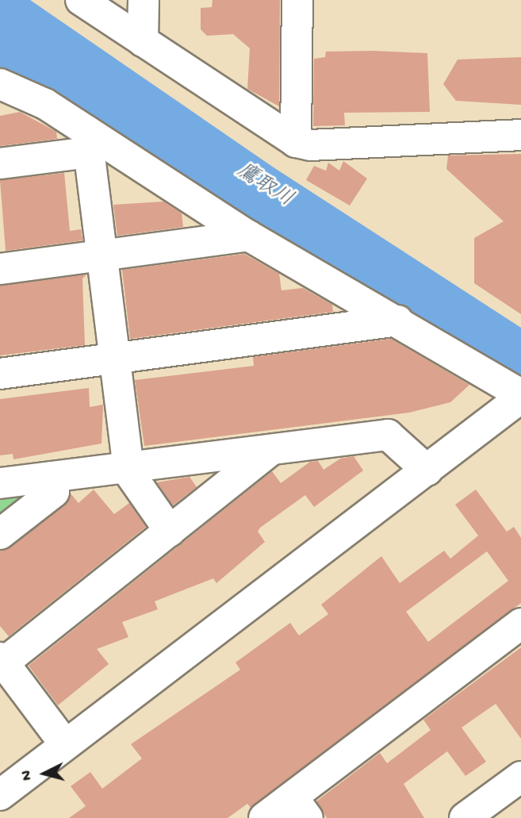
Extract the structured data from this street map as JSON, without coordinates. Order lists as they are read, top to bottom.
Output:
{
  "water": ["鷹取川"],
  "north": "left"
}
